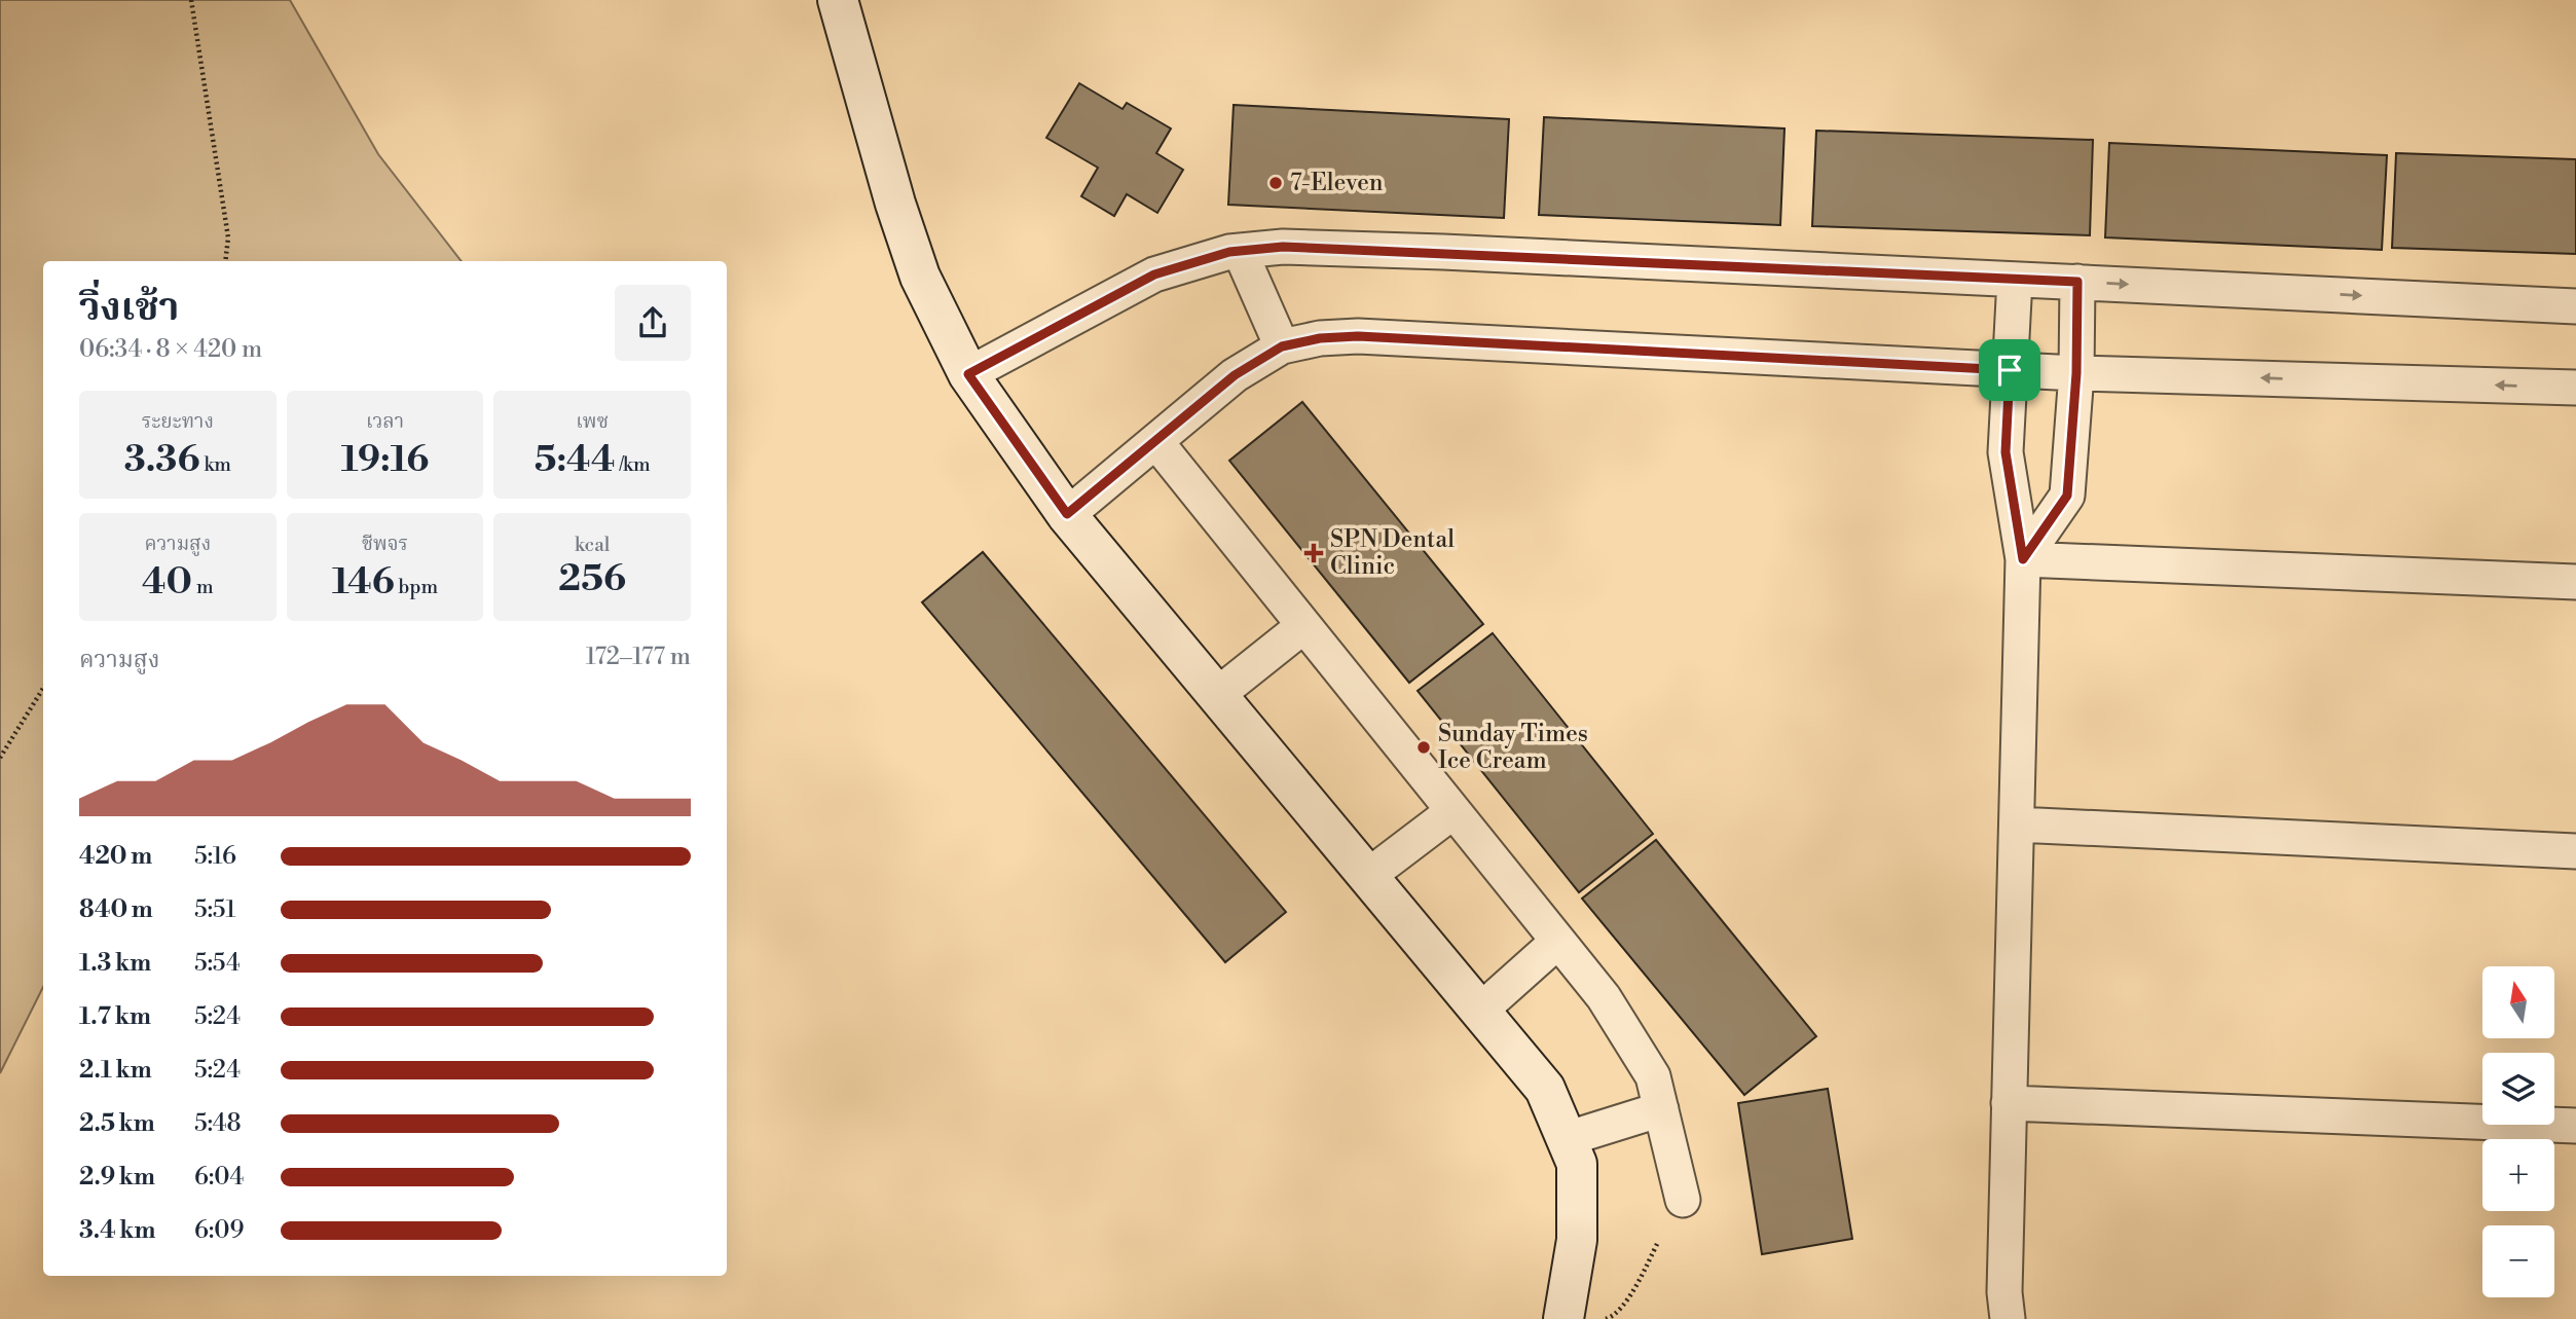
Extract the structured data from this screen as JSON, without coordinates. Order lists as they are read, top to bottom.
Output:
{
  "places": {
    "other": ["7-Eleven", "Sunday Times Ice Cream"],
    "health": ["SPN Dental Clinic"]
  },
  "north": "top",
  "page": {
    "heading": ["วิ่งเช้า", "06:34 · 8 × 420 m"],
    "stats": [
      ["ระยะทาง", "3.36 km"],
      ["เวลา", "19:16"],
      ["เพซ", "5:44 /km"],
      ["ความสูง", "40 m"],
      ["ชีพจร", "146 bpm"],
      ["kcal", "256"]
    ],
    "chart": ["ความสูง", "172–177 m"],
    "list": [
      {
        "name": "420 m",
        "note": "5:16"
      },
      {
        "name": "840 m",
        "note": "5:51"
      },
      {
        "name": "1.3 km",
        "note": "5:54"
      },
      {
        "name": "1.7 km",
        "note": "5:24"
      },
      {
        "name": "2.1 km",
        "note": "5:24"
      },
      {
        "name": "2.5 km",
        "note": "5:48"
      },
      {
        "name": "2.9 km",
        "note": "6:04"
      },
      {
        "name": "3.4 km",
        "note": "6:09"
      }
    ],
    "map_buttons": ["+", "−"]
  }
}
